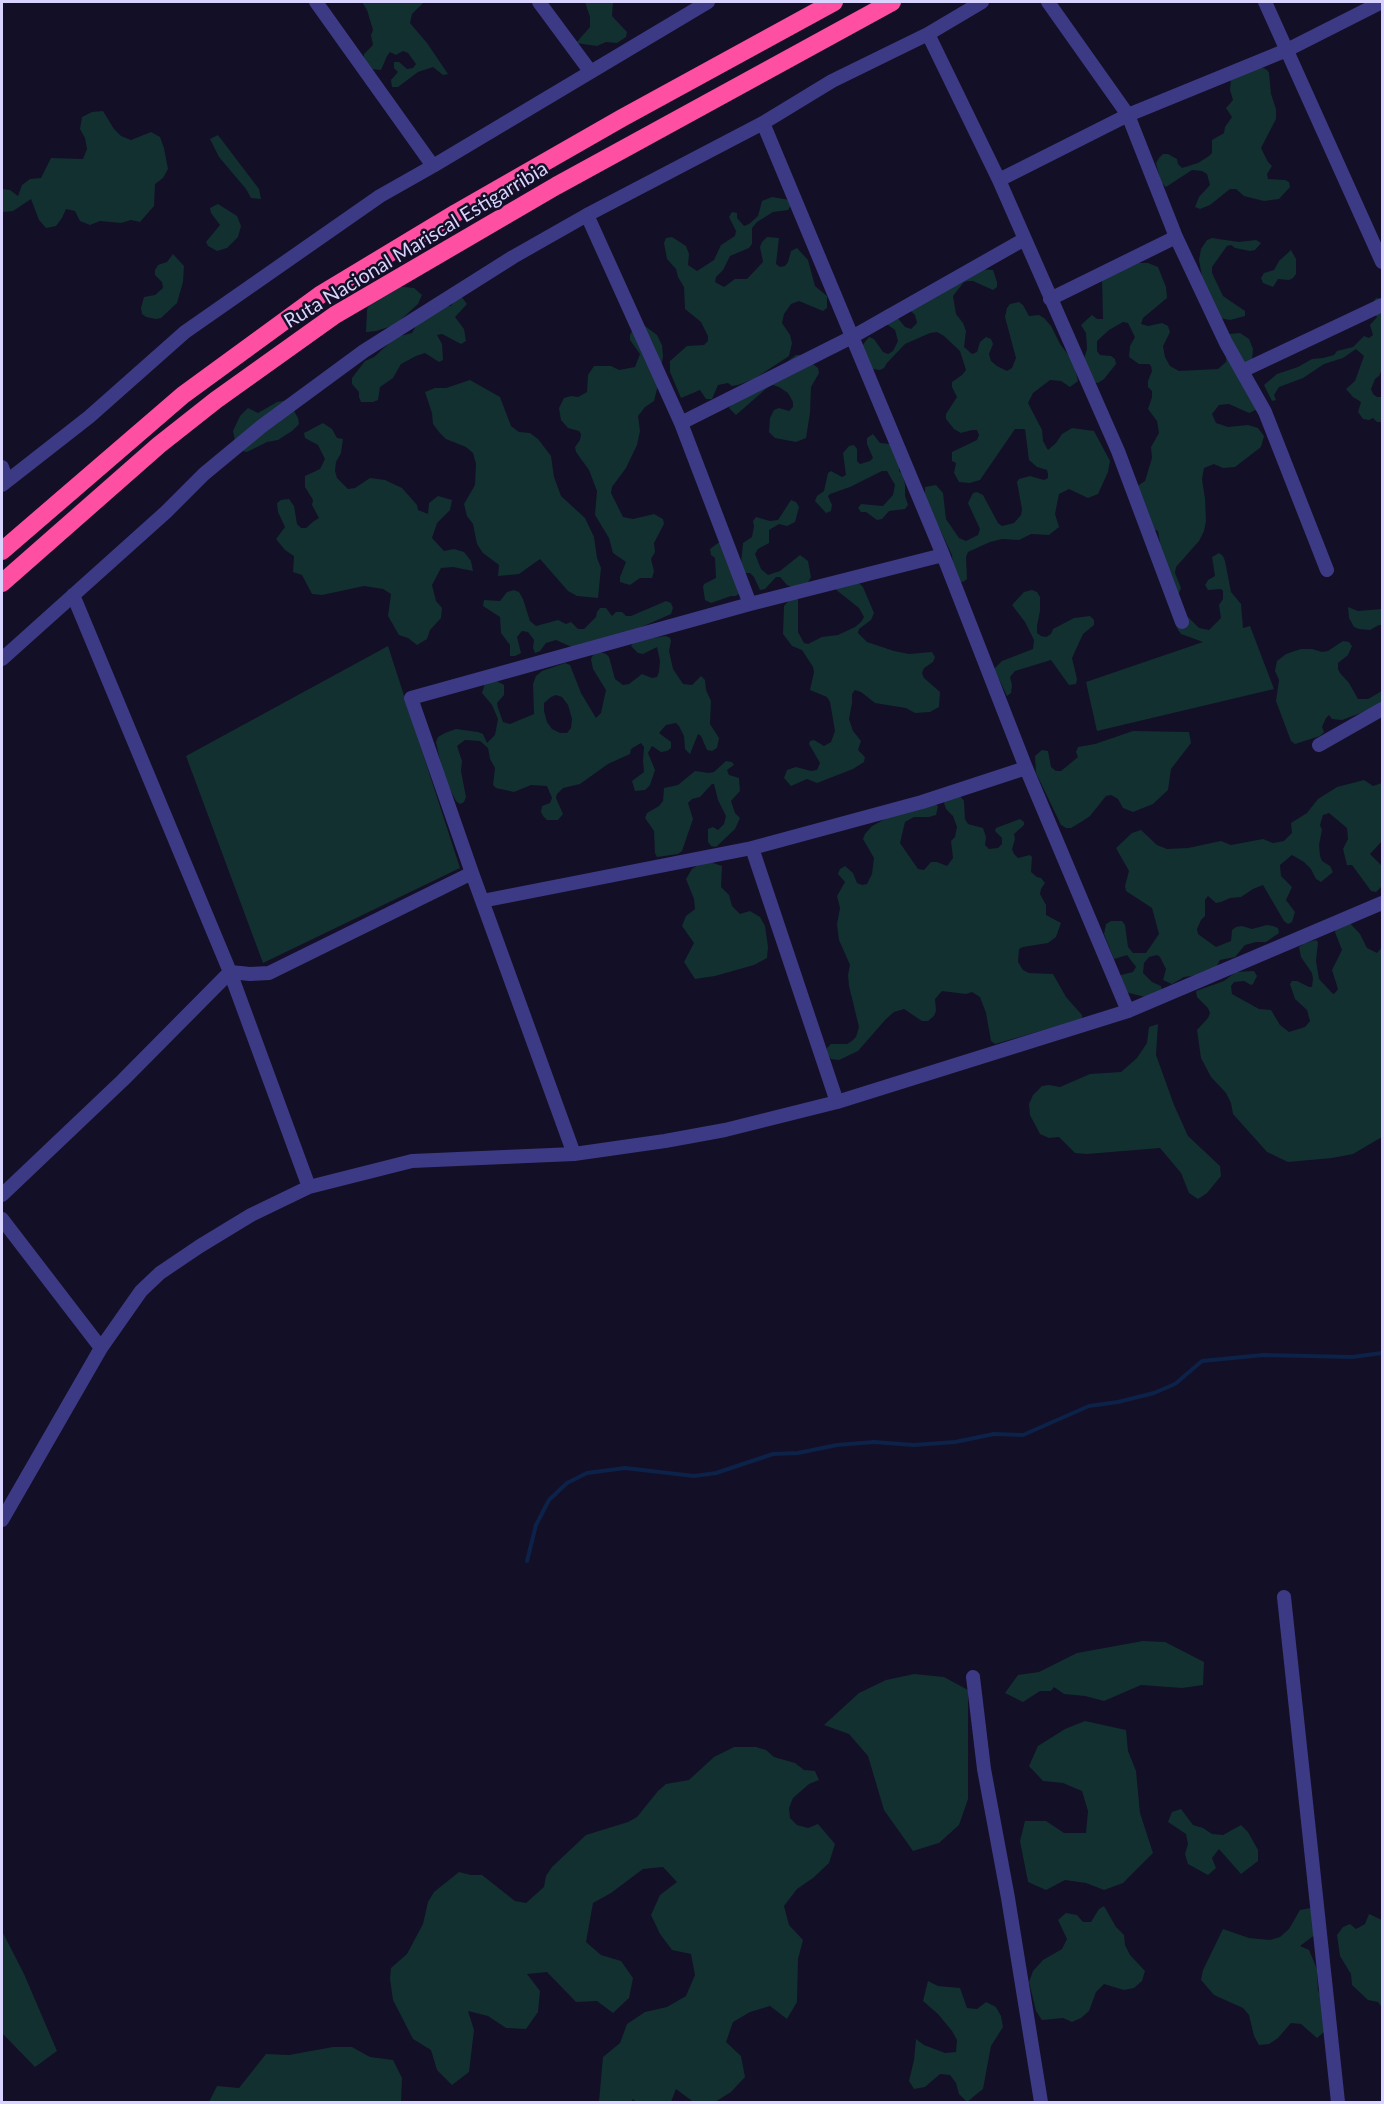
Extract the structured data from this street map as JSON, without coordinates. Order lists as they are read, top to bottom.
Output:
{
  "streets": {
    "highway": ["Ruta Nacional Mariscal Estigarribia"]
  }
}
